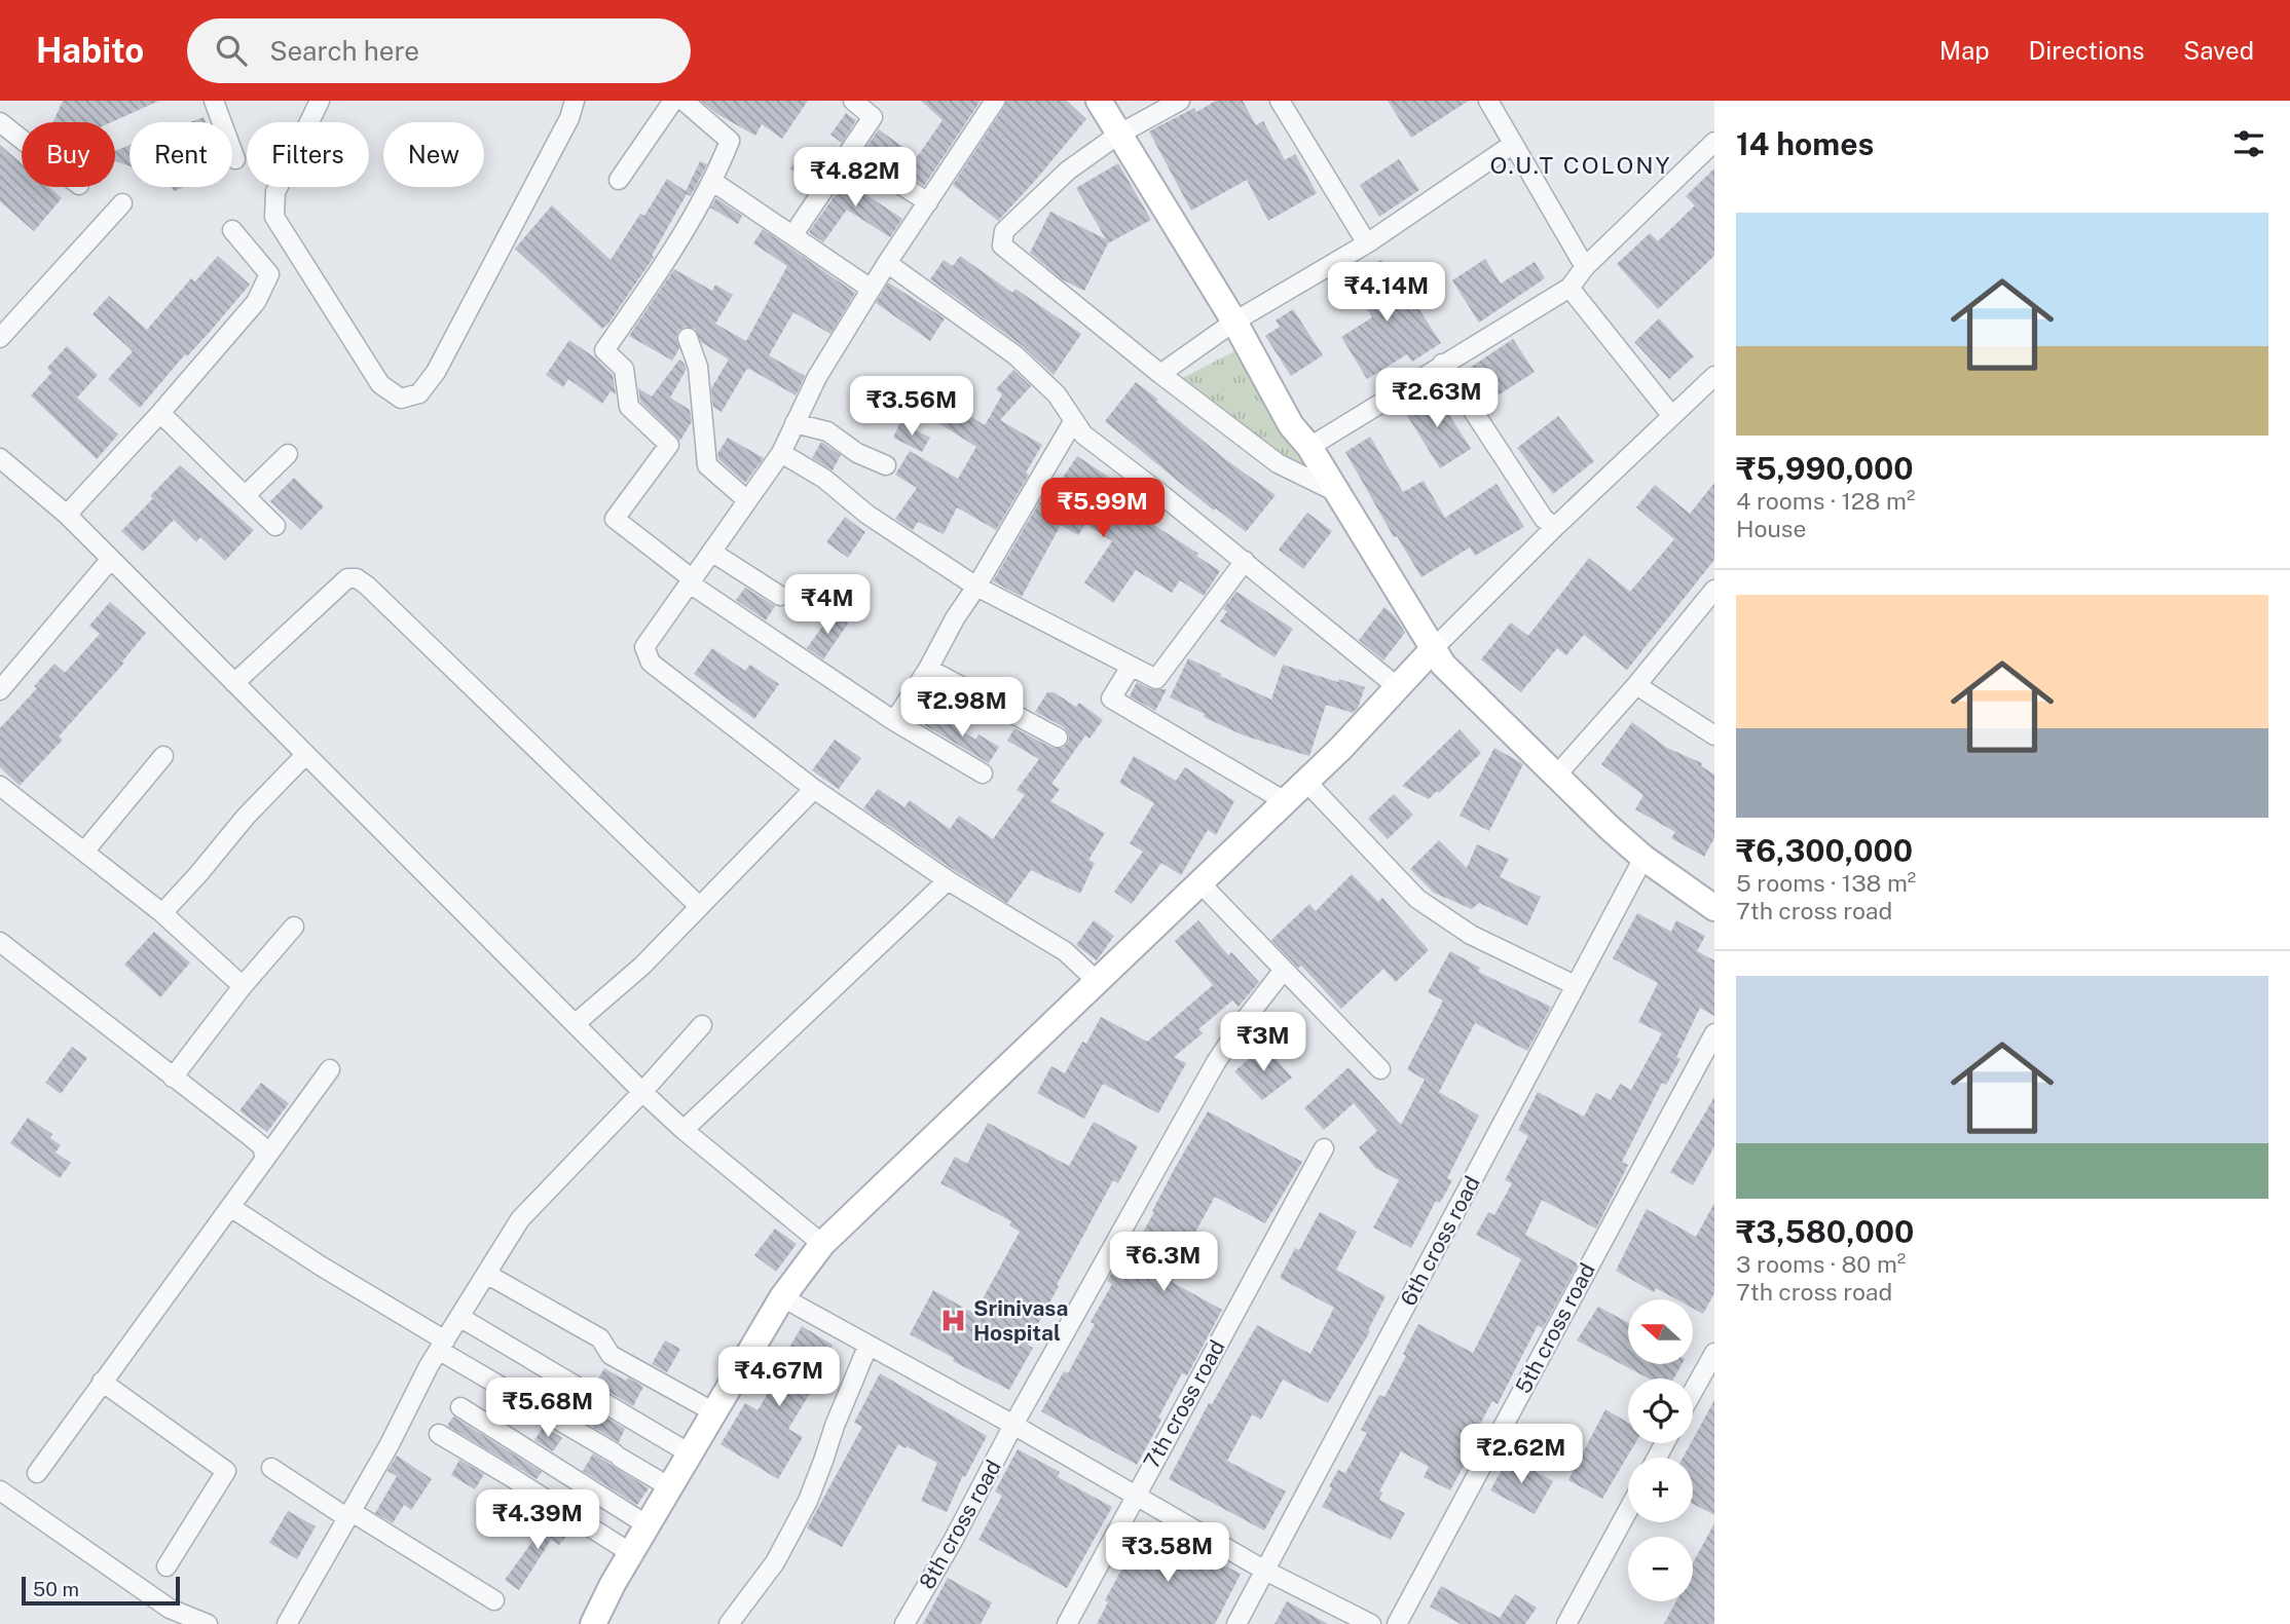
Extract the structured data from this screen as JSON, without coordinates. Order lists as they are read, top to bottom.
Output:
{
  "streets": {
    "street": [
      "6th cross road",
      "5th cross road",
      "7th cross road",
      "8th cross road"
    ]
  },
  "districts": ["O.U.T COLONY"],
  "places": {
    "hospital": ["Srinivasa Hospital"]
  },
  "scale_bar": "50 m",
  "north": "left",
  "page": {
    "header": "Habito",
    "search": "Search here",
    "nav": ["Map", "Directions", "Saved"],
    "heading": "14 homes",
    "chip": [
      "Buy",
      "Rent",
      "Filters",
      "New"
    ],
    "price": [
      "₹4.82M",
      "₹4.14M",
      "₹2.63M",
      "₹3.56M",
      "₹5.99M",
      "₹4M",
      "₹2.98M",
      "₹3M",
      "₹6.3M",
      "₹4.67M",
      "₹5.68M",
      "₹2.62M",
      "₹4.39M",
      "₹3.58M"
    ],
    "list": [
      {
        "name": "₹5,990,000",
        "note": "4 rooms · 128 m² · House"
      },
      {
        "name": "₹6,300,000",
        "note": "5 rooms · 138 m² · 7th cross road"
      },
      {
        "name": "₹3,580,000",
        "note": "3 rooms · 80 m² · 7th cross road"
      }
    ],
    "map_buttons": ["+", "−"],
    "scale": "50 m"
  }
}
